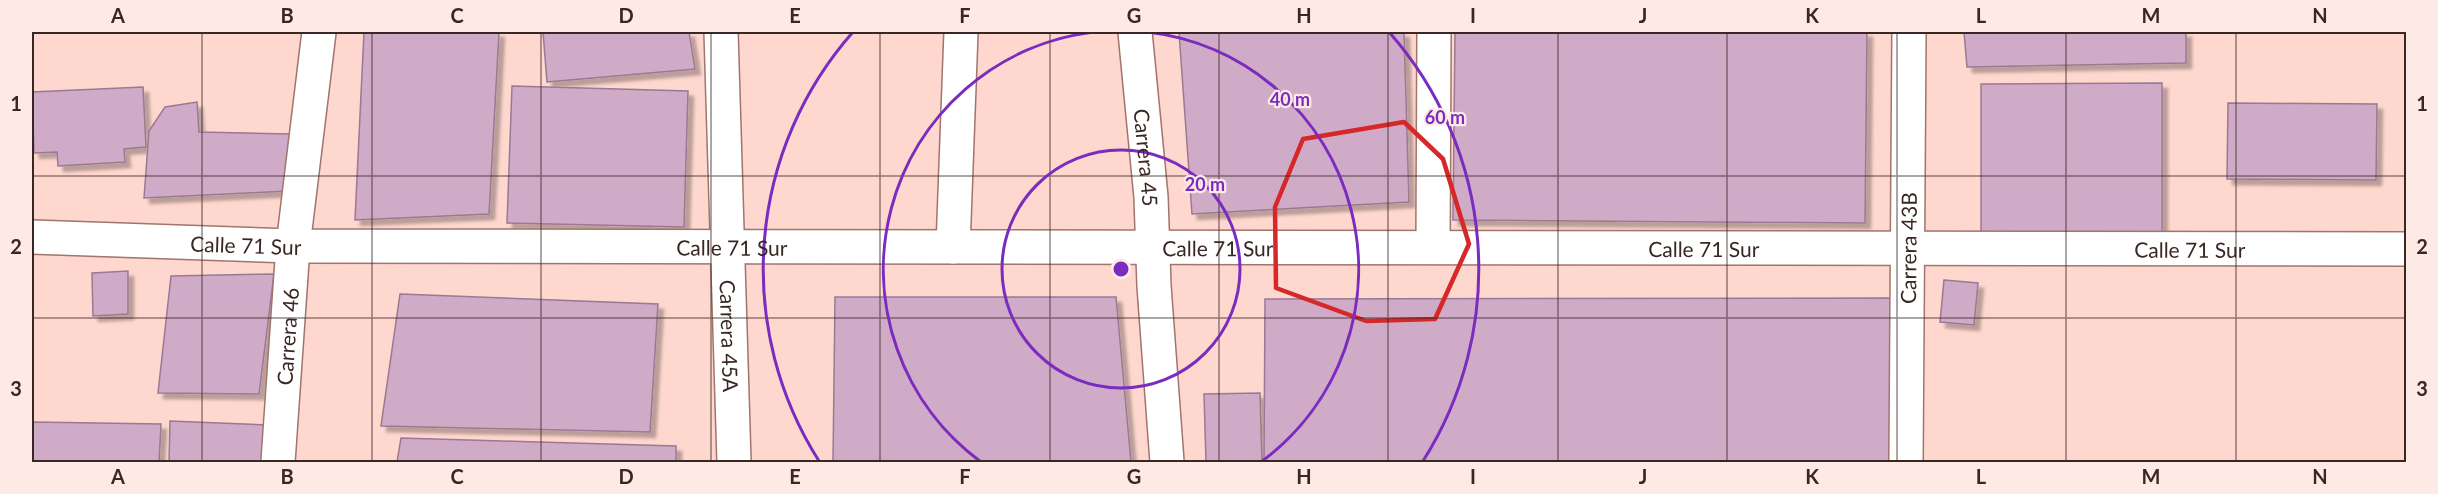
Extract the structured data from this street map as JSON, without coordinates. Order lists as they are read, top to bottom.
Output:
{
  "streets": {
    "street": [
      "Carrera 45",
      "Calle 71 Sur",
      "Carrera 43B",
      "Carrera 46",
      "Carrera 45A"
    ]
  },
  "crossings": [
    ["Carrera 45", "Calle 71 Sur"],
    ["Calle 71 Sur", "Carrera 43B"],
    ["Calle 71 Sur", "Carrera 46"],
    ["Calle 71 Sur", "Carrera 45A"]
  ],
  "grid": {
    "columns": [
      "A",
      "B",
      "C",
      "D",
      "E",
      "F",
      "G",
      "H",
      "I",
      "J",
      "K",
      "L",
      "M",
      "N"
    ],
    "rows": ["1", "2", "3"]
  },
  "rings": ["40 m", "60 m", "20 m"]
}
